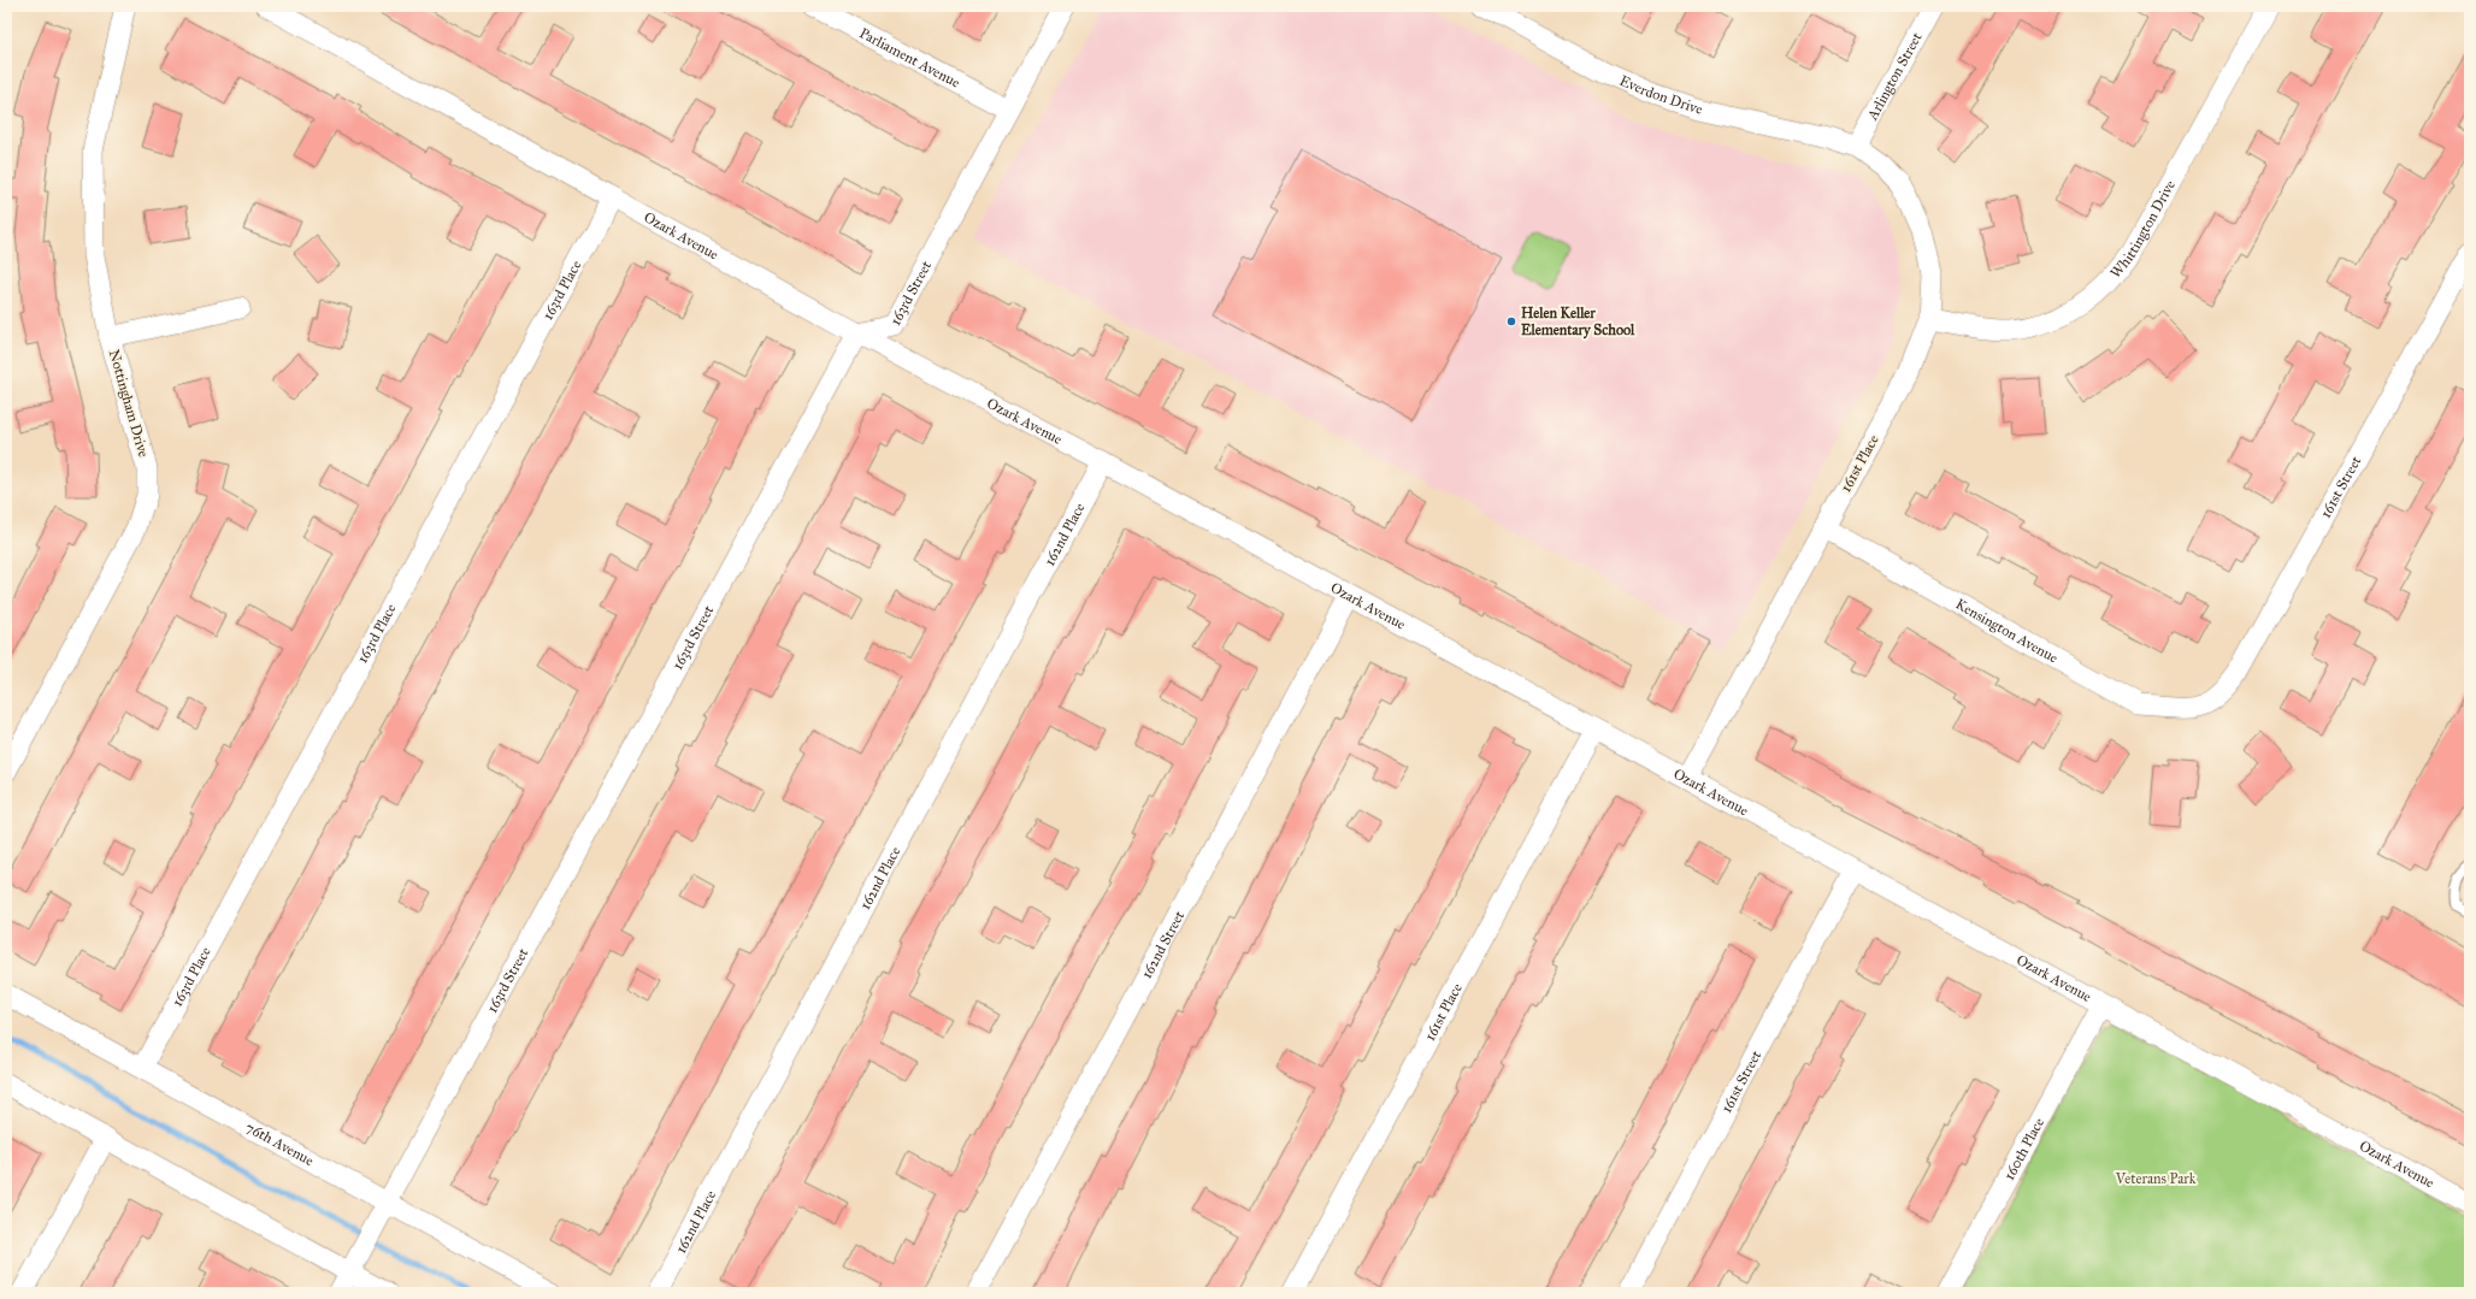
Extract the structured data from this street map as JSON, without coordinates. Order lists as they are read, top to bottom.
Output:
{
  "streets": {
    "street": [
      "Parliament Avenue",
      "Arlington Street",
      "Everdon Drive",
      "Whittington Drive",
      "Ozark Avenue",
      "163rd Place",
      "163rd Street",
      "Nottingham Drive",
      "161st Place",
      "161st Street",
      "162nd Place",
      "Kensington Avenue",
      "162nd Street",
      "76th Avenue",
      "160th Place"
    ]
  },
  "crossings": [
    ["Parliament Avenue", "163rd Street"],
    ["Arlington Street", "Everdon Drive"],
    ["Arlington Street", "161st Place"],
    ["Everdon Drive", "161st Place"],
    ["Whittington Drive", "161st Place"],
    ["Ozark Avenue", "163rd Place"],
    ["Ozark Avenue", "163rd Street"],
    ["Ozark Avenue", "161st Place"],
    ["Ozark Avenue", "161st Street"],
    ["Ozark Avenue", "162nd Place"],
    ["Ozark Avenue", "162nd Street"],
    ["Ozark Avenue", "160th Place"],
    ["163rd Place", "76th Avenue"],
    ["163rd Street", "76th Avenue"],
    ["161st Place", "Kensington Avenue"],
    ["161st Street", "Kensington Avenue"]
  ],
  "parks": ["Veterans Park"],
  "places": ["Helen Keller Elementary School"]
}
